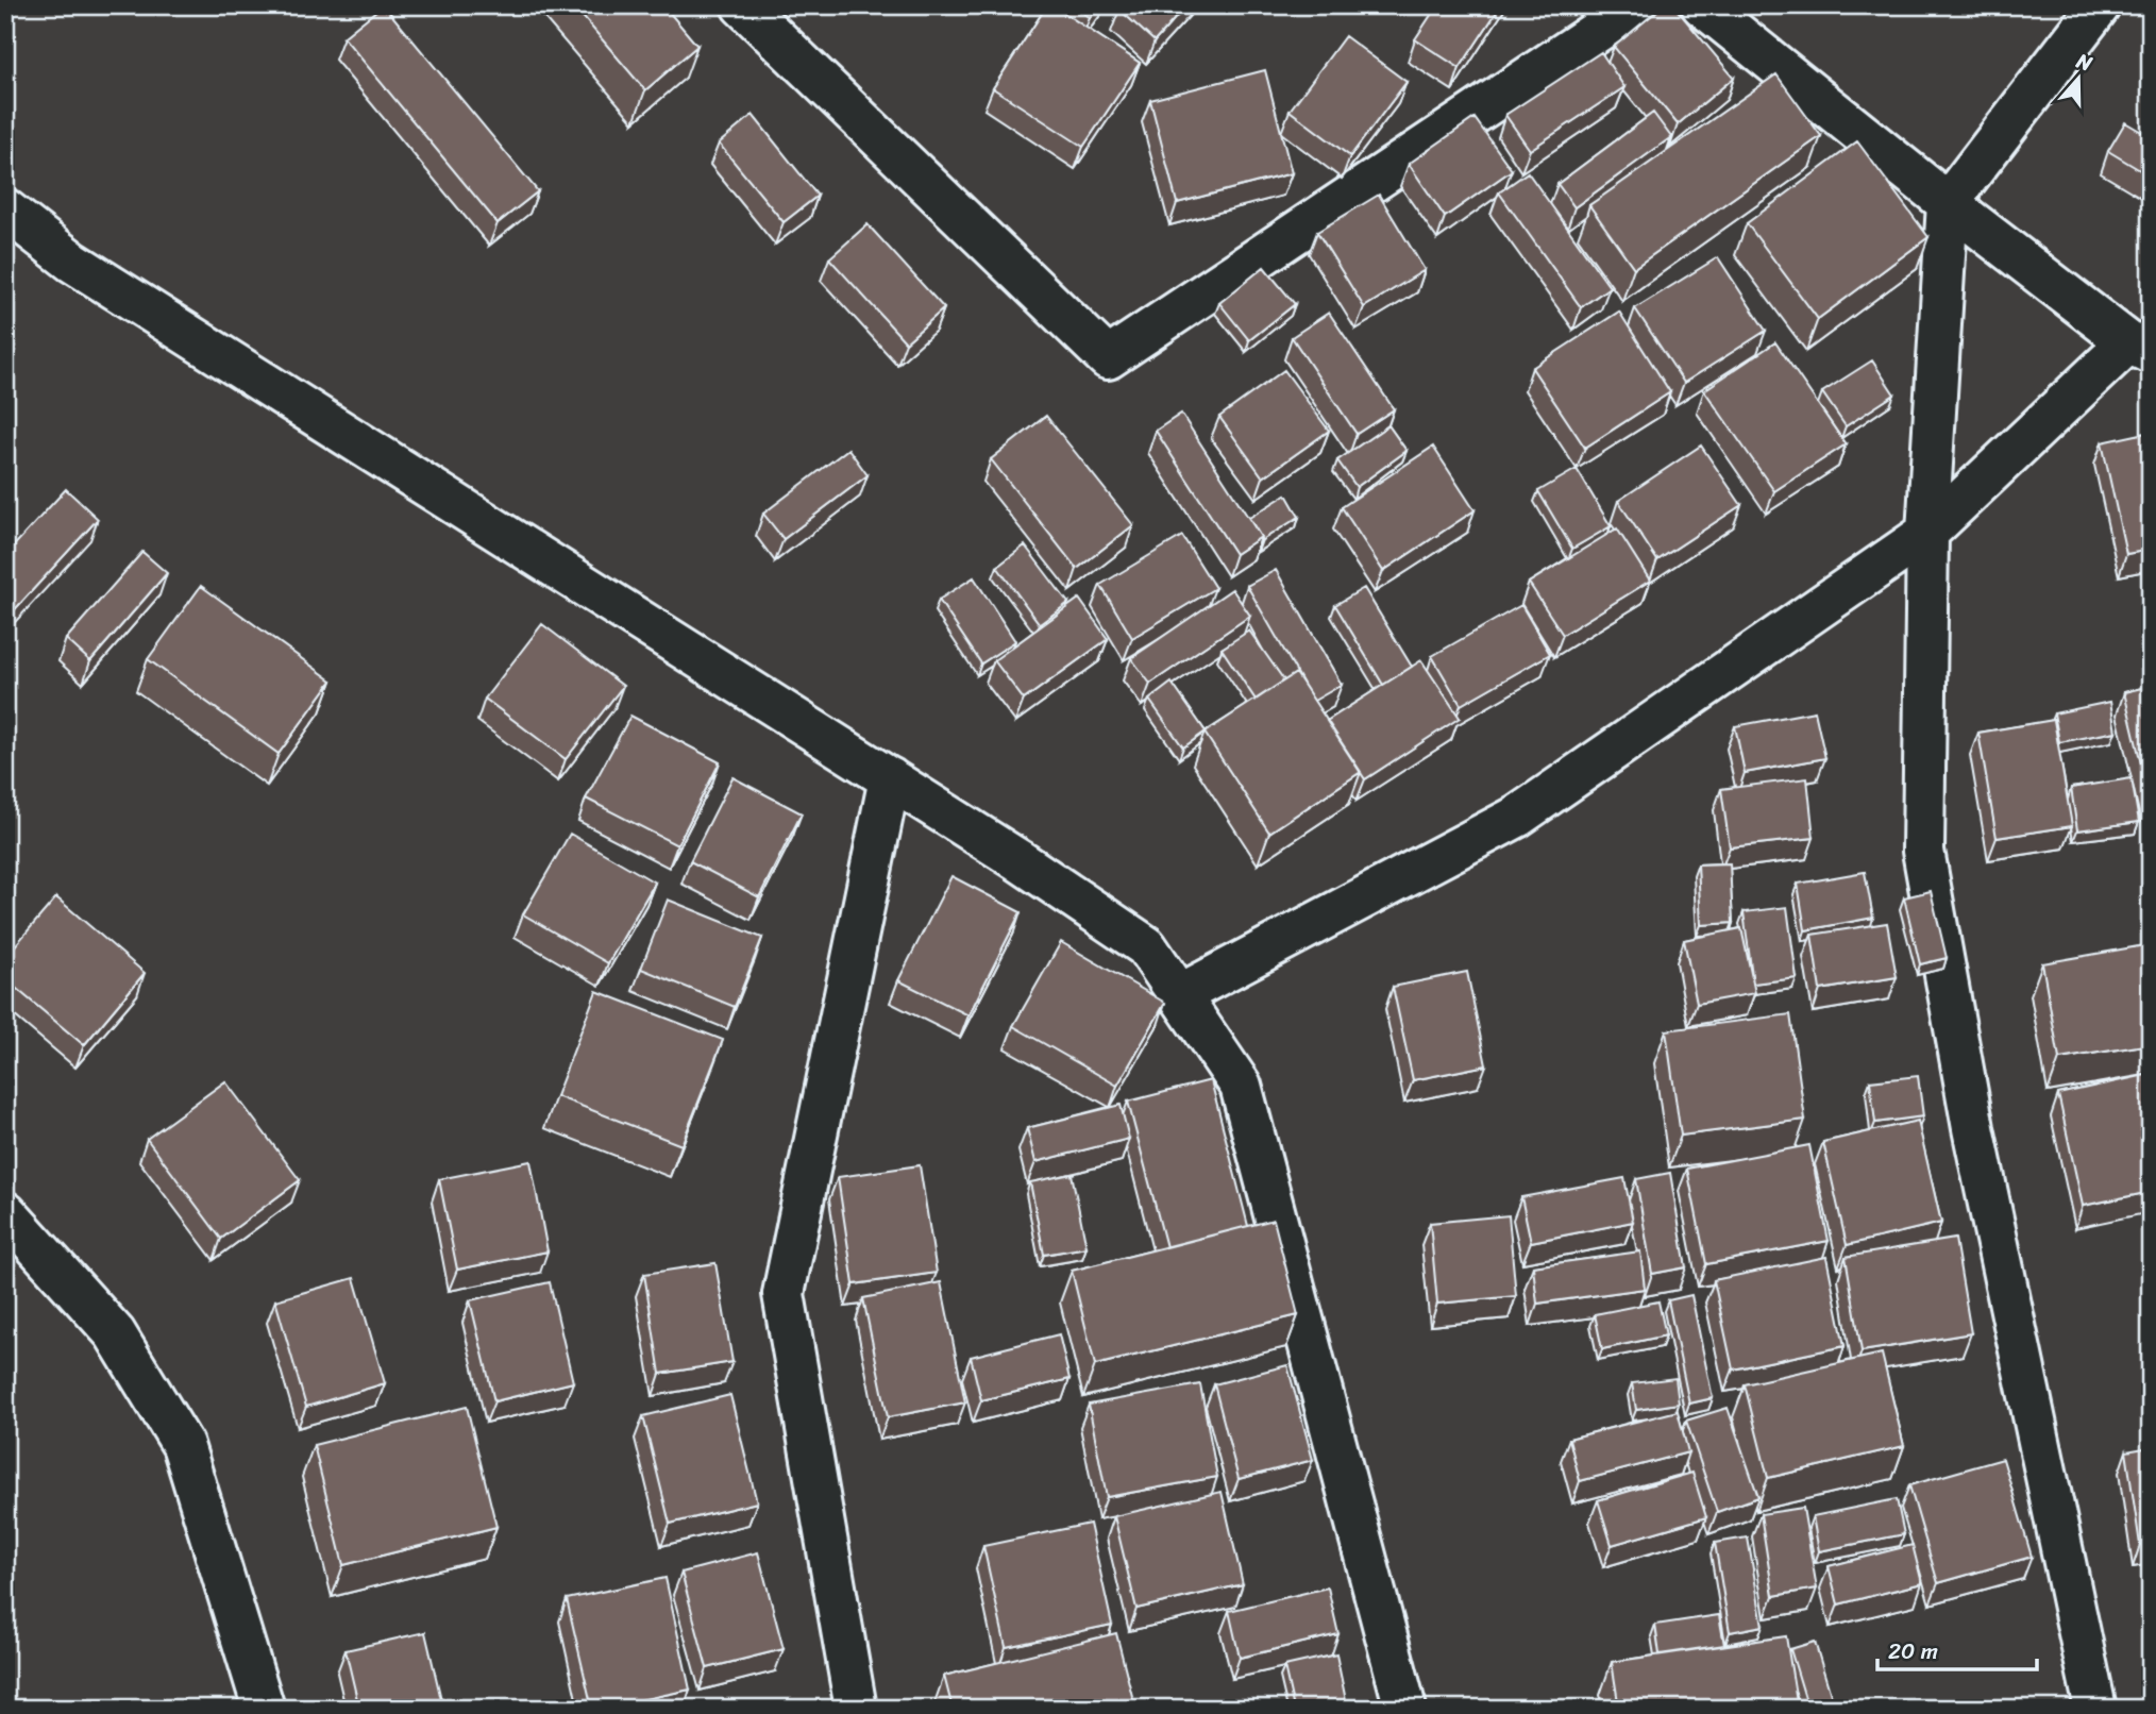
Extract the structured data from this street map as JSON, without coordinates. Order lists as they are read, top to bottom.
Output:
{
  "scale_bar": "20 m",
  "north": "top"
}
